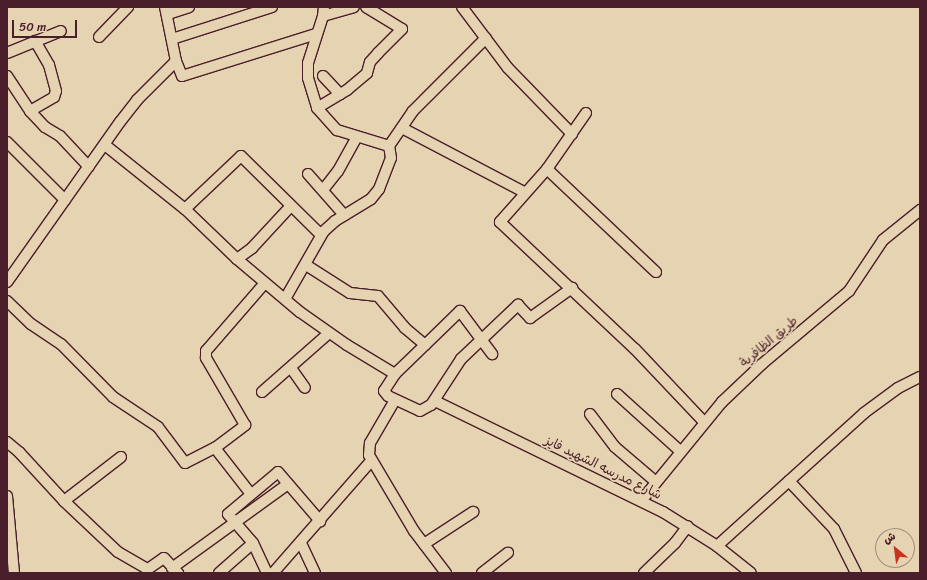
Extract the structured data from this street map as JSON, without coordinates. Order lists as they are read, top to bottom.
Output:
{
  "streets": {
    "street": ["طريق الظافرية", "شارع مدرسه الشهيد فايز"]
  },
  "crossings": [
    ["طريق الظافرية", "شارع مدرسه الشهيد فايز"]
  ],
  "scale_bar": "50 m",
  "north": "top left"
}
